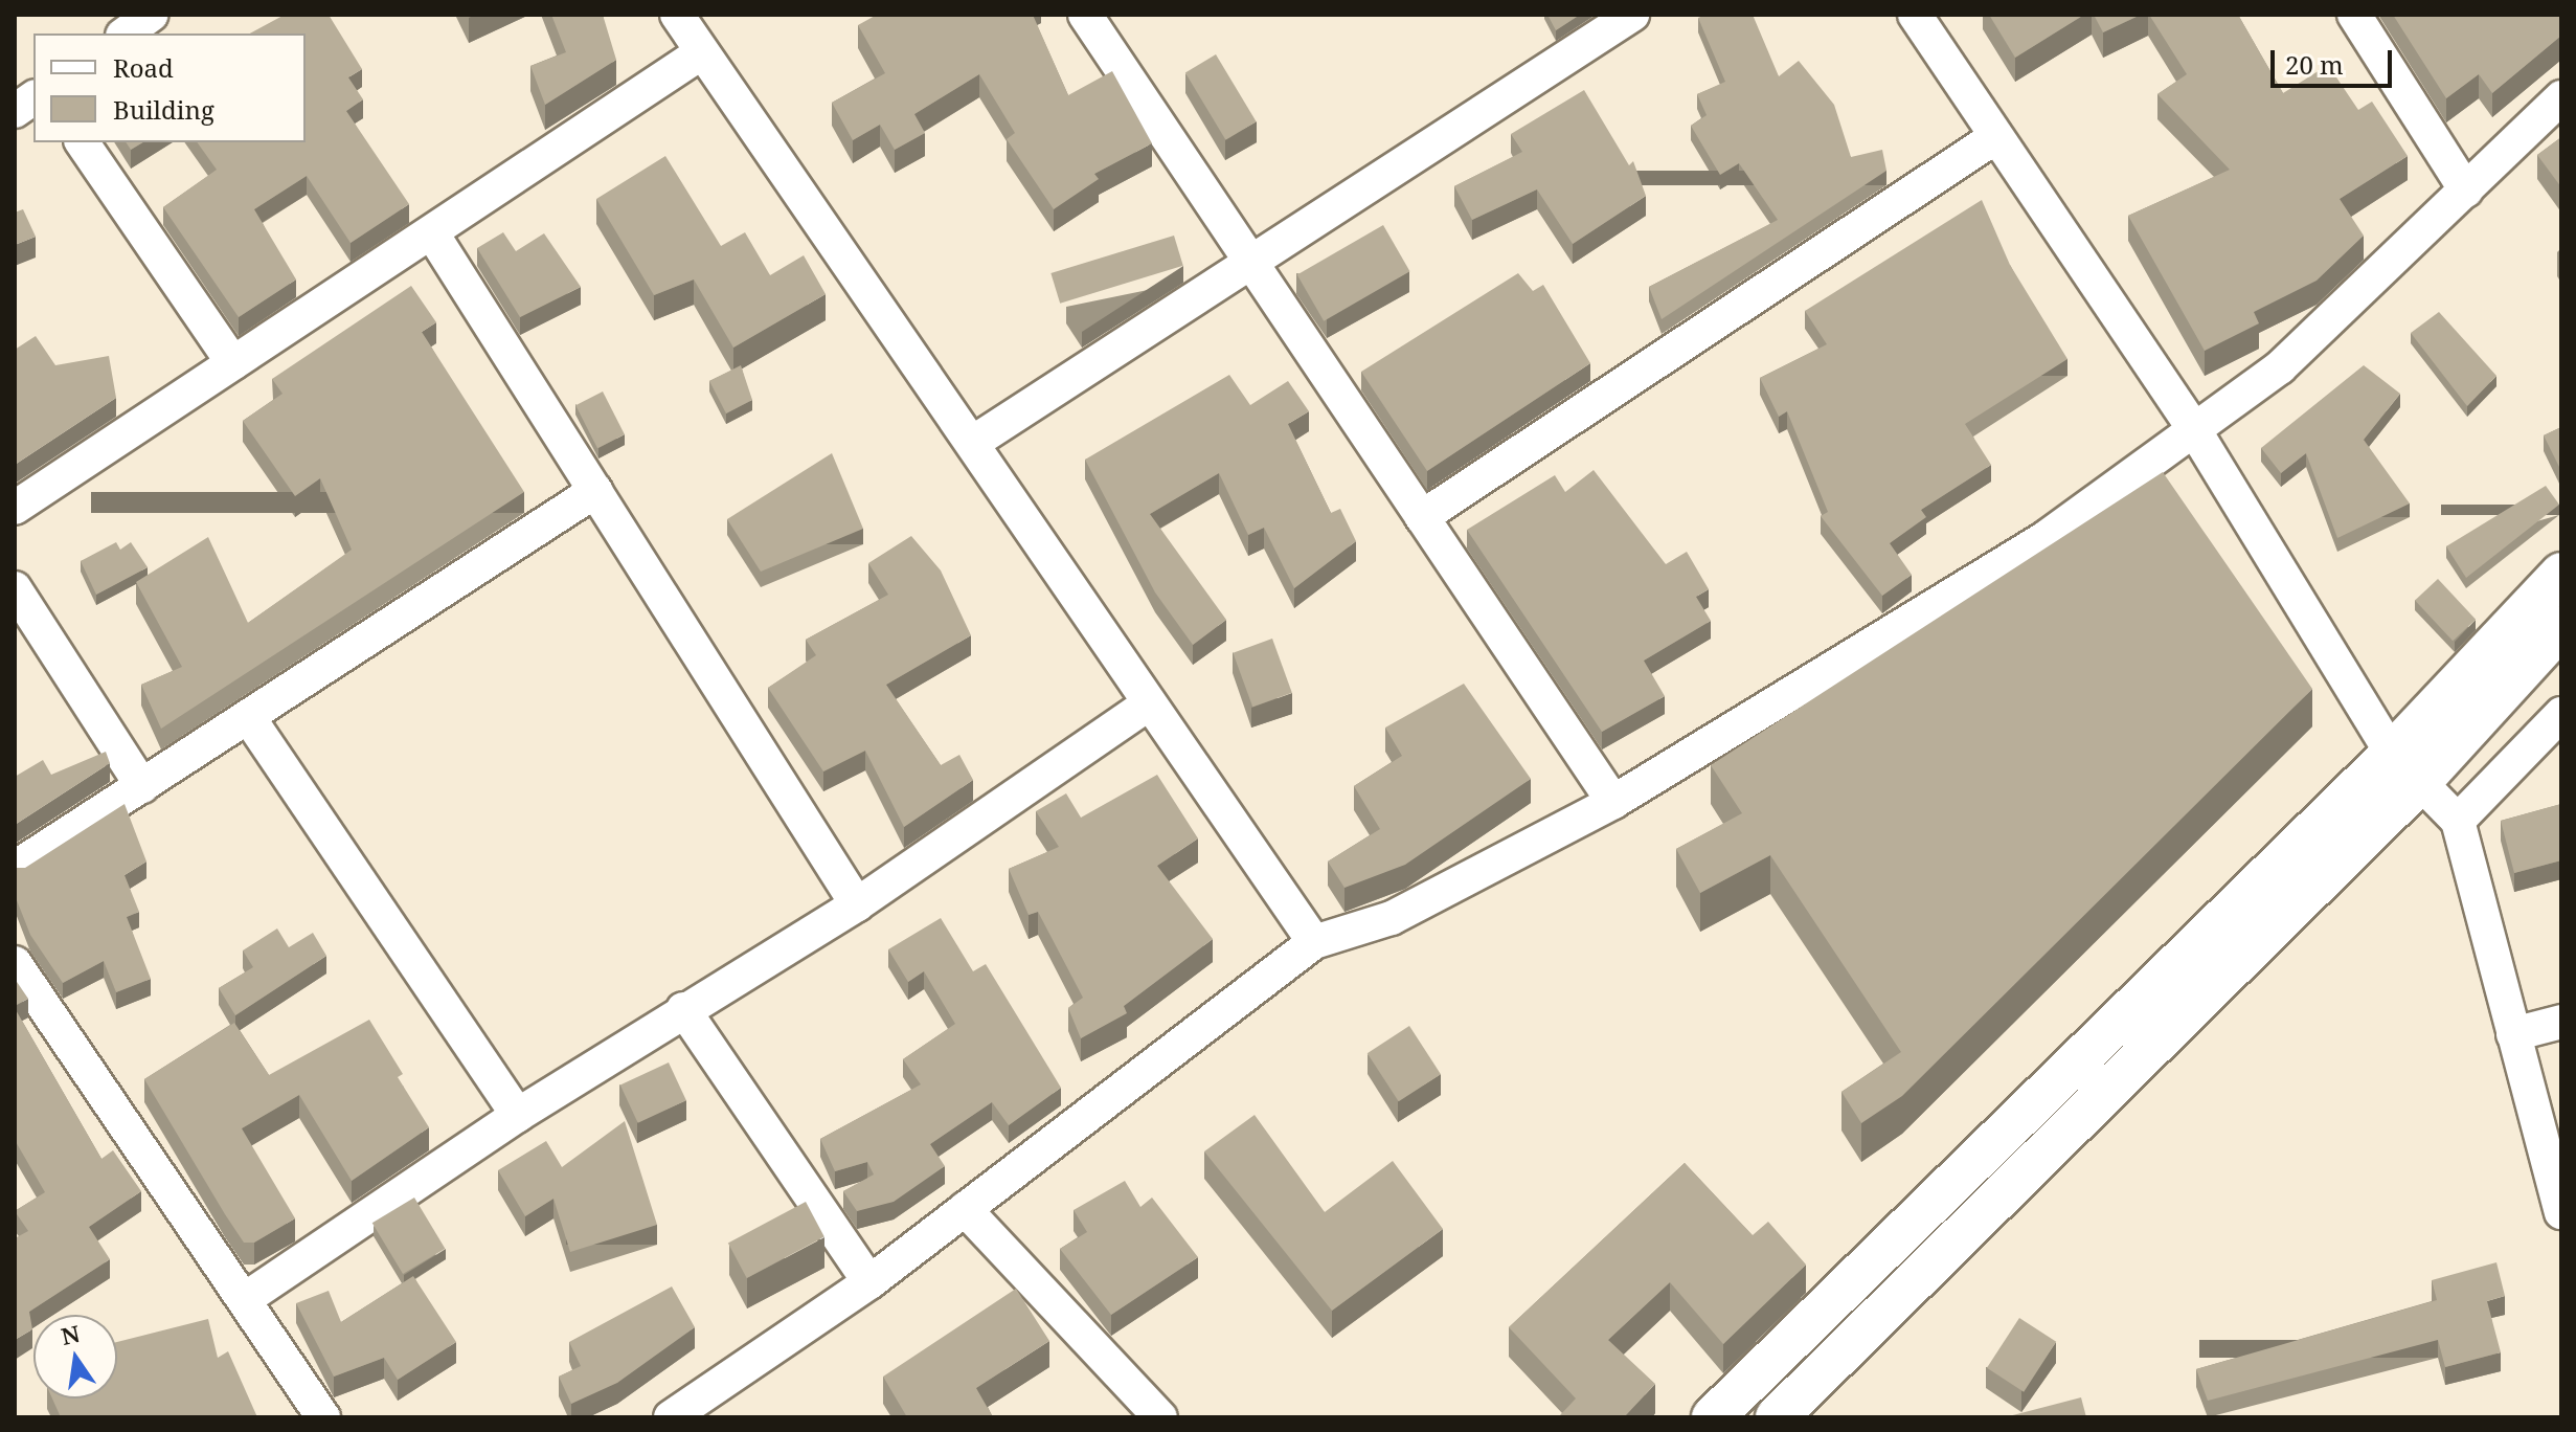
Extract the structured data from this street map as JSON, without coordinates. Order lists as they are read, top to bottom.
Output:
{
  "legend": ["Road", "Building"],
  "scale_bar": "20 m",
  "north": "top"
}
